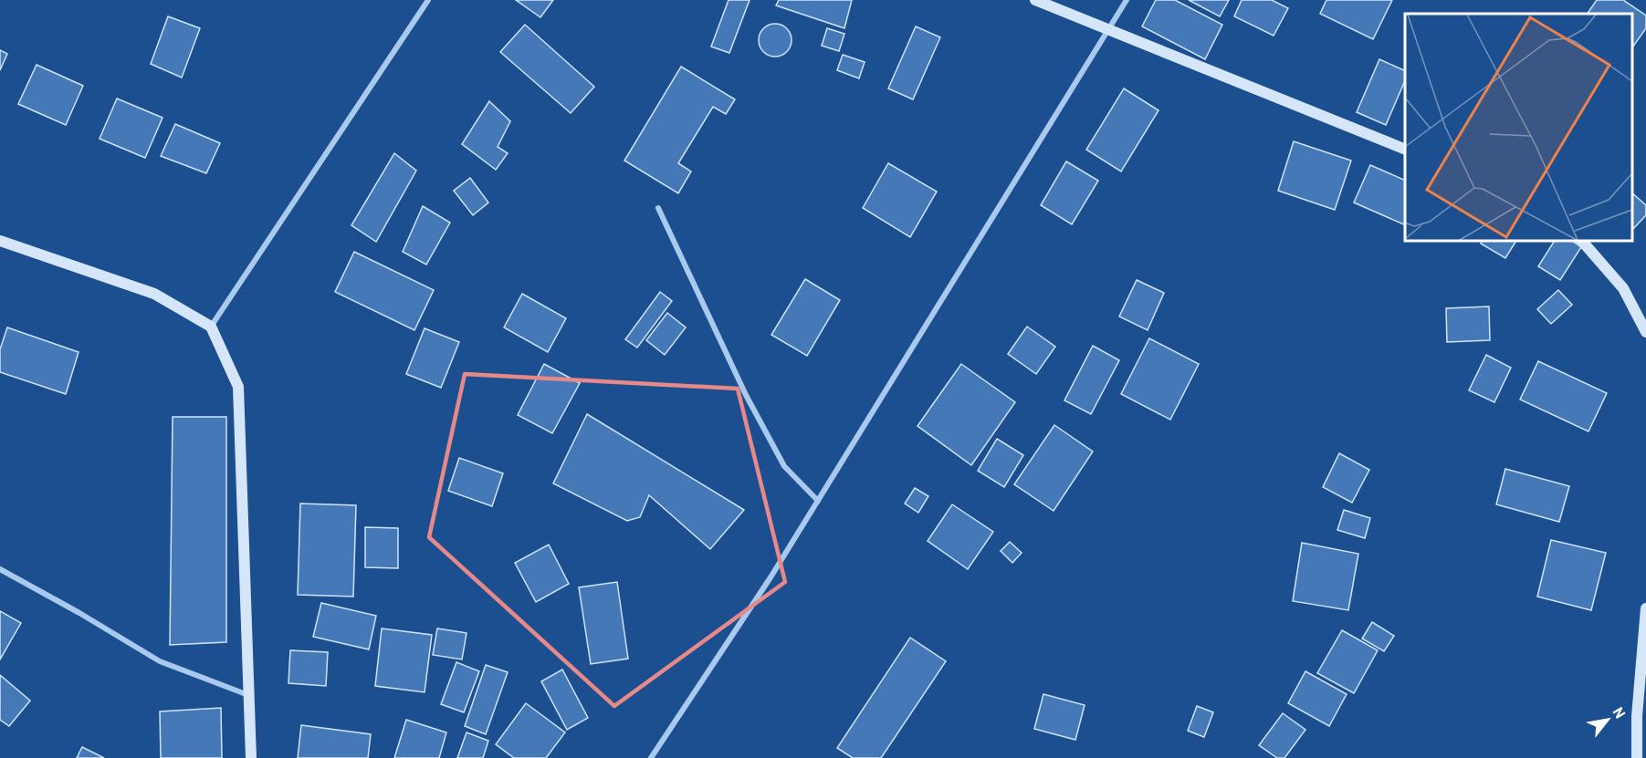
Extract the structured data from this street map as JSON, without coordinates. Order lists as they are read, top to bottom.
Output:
{
  "north": "top right"
}
